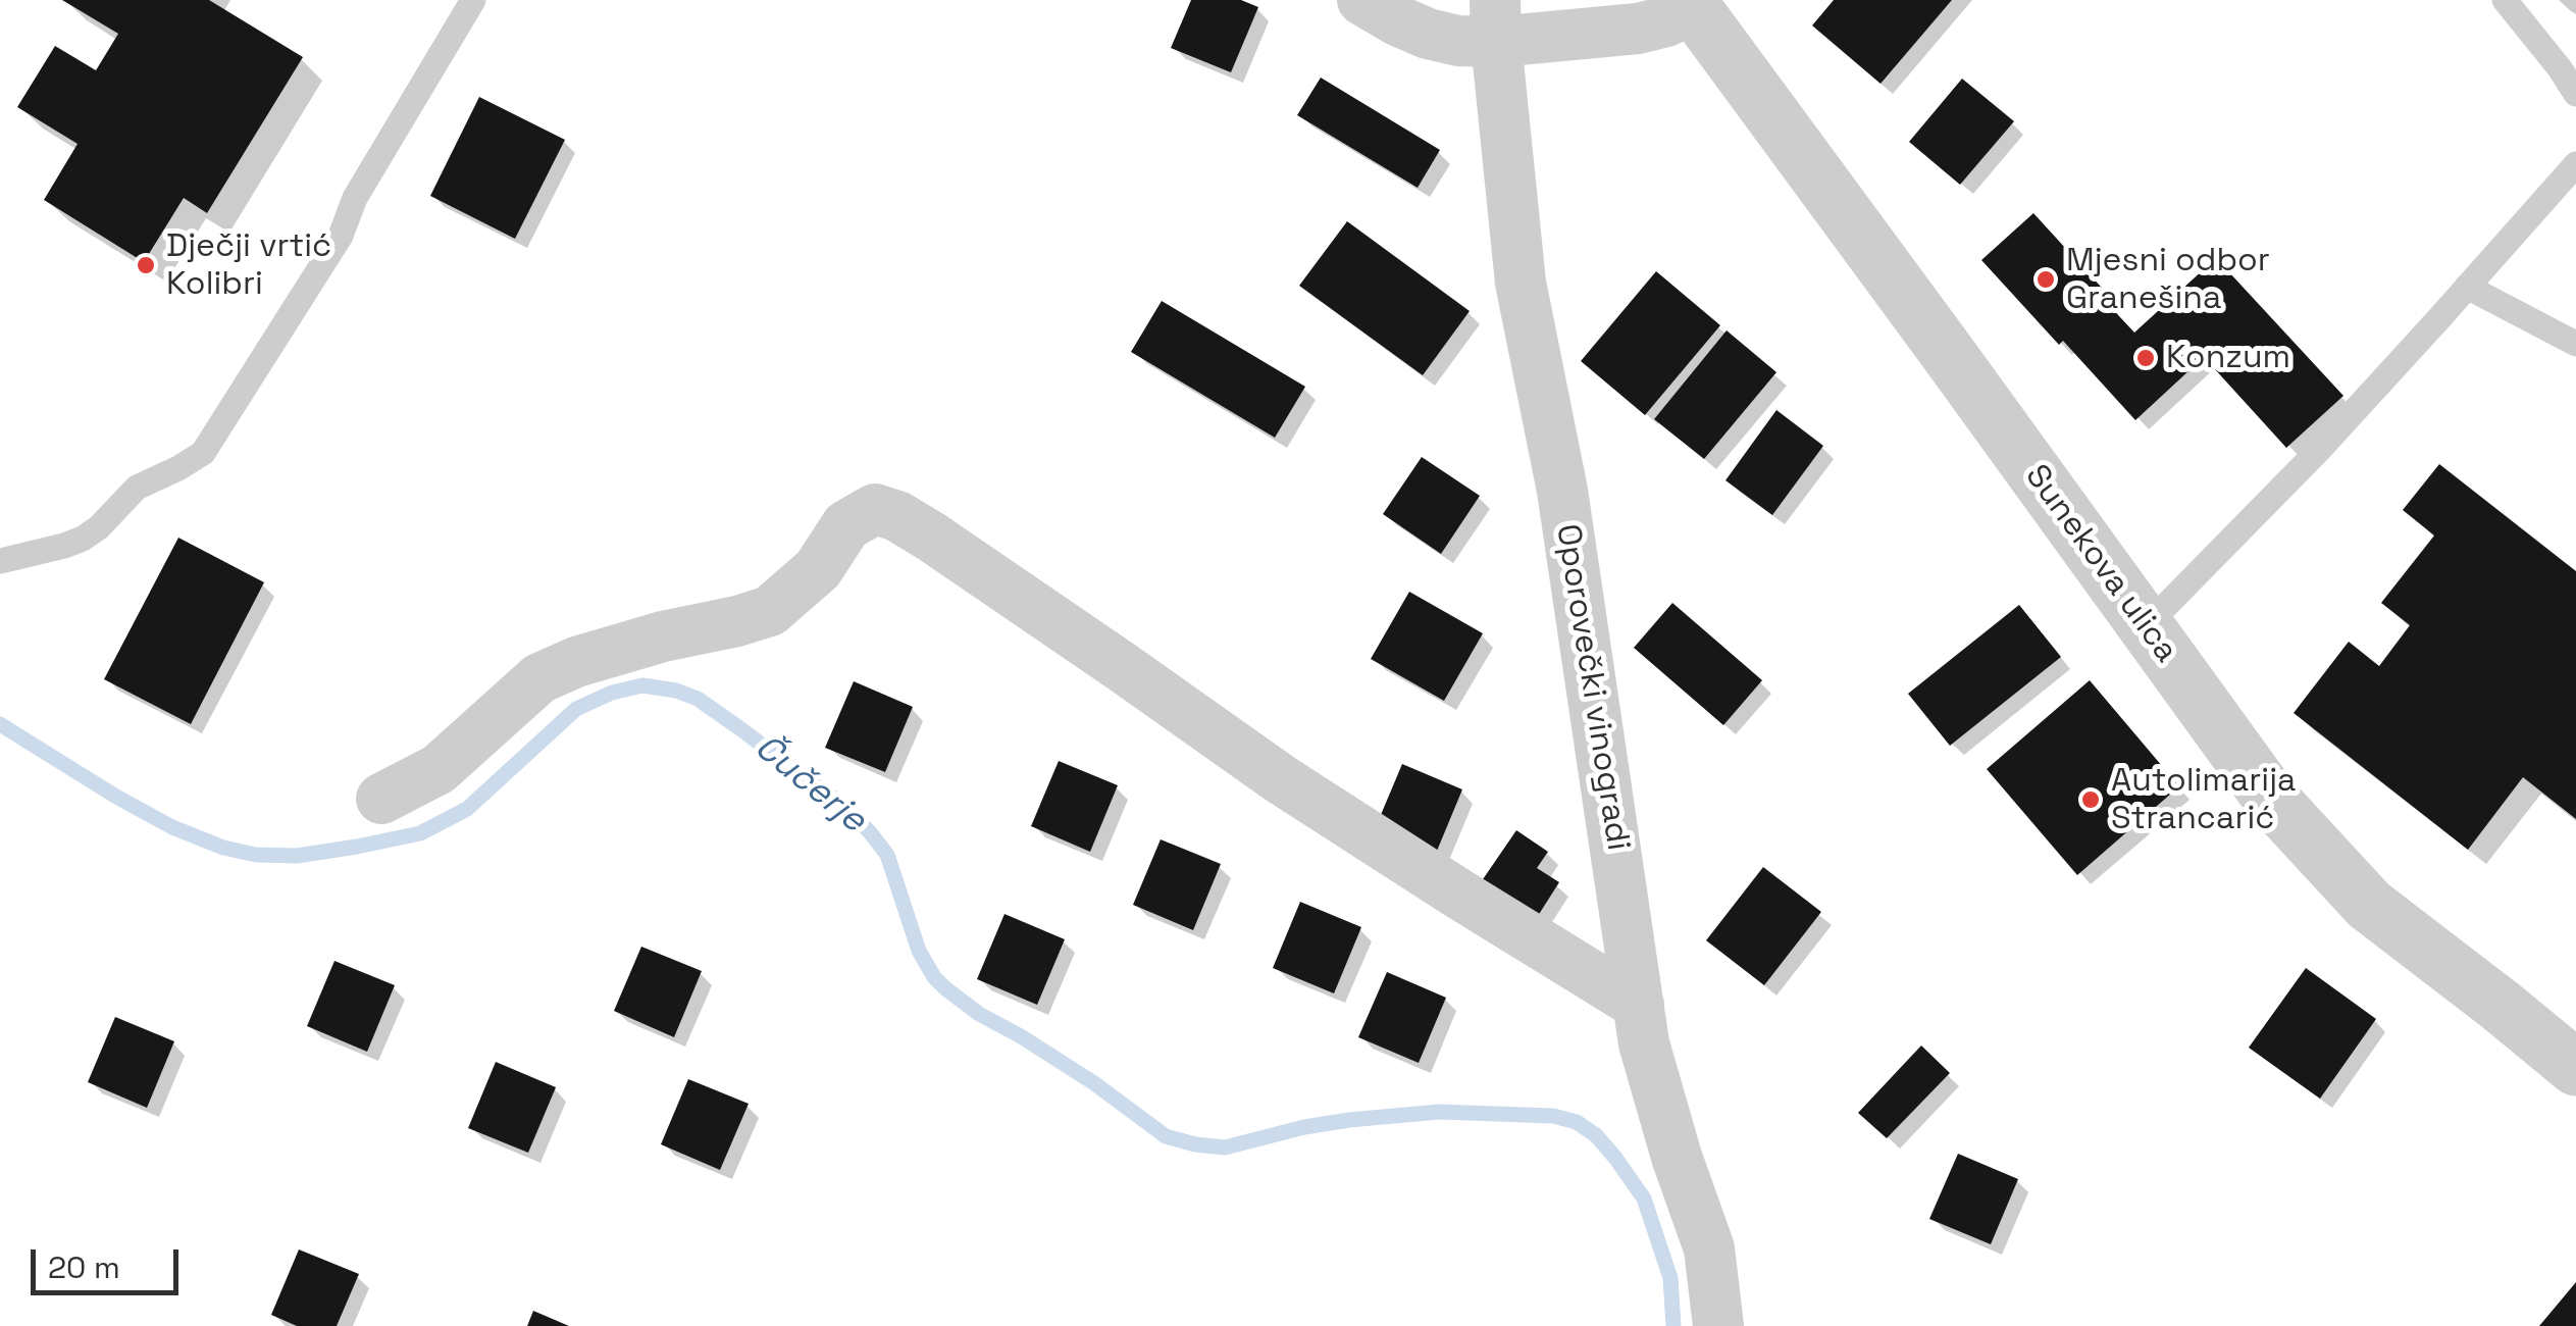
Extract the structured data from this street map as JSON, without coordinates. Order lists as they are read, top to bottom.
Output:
{
  "streets": {
    "street": ["Sunekova ulica", "Oporovečki vinogradi"]
  },
  "water": ["Čučerje"],
  "places": [
    "Dječji vrtić Kolibri",
    "Mjesni odbor Granešina",
    "Konzum",
    "Autolimarija Strancarić"
  ],
  "scale_bar": "20 m"
}
